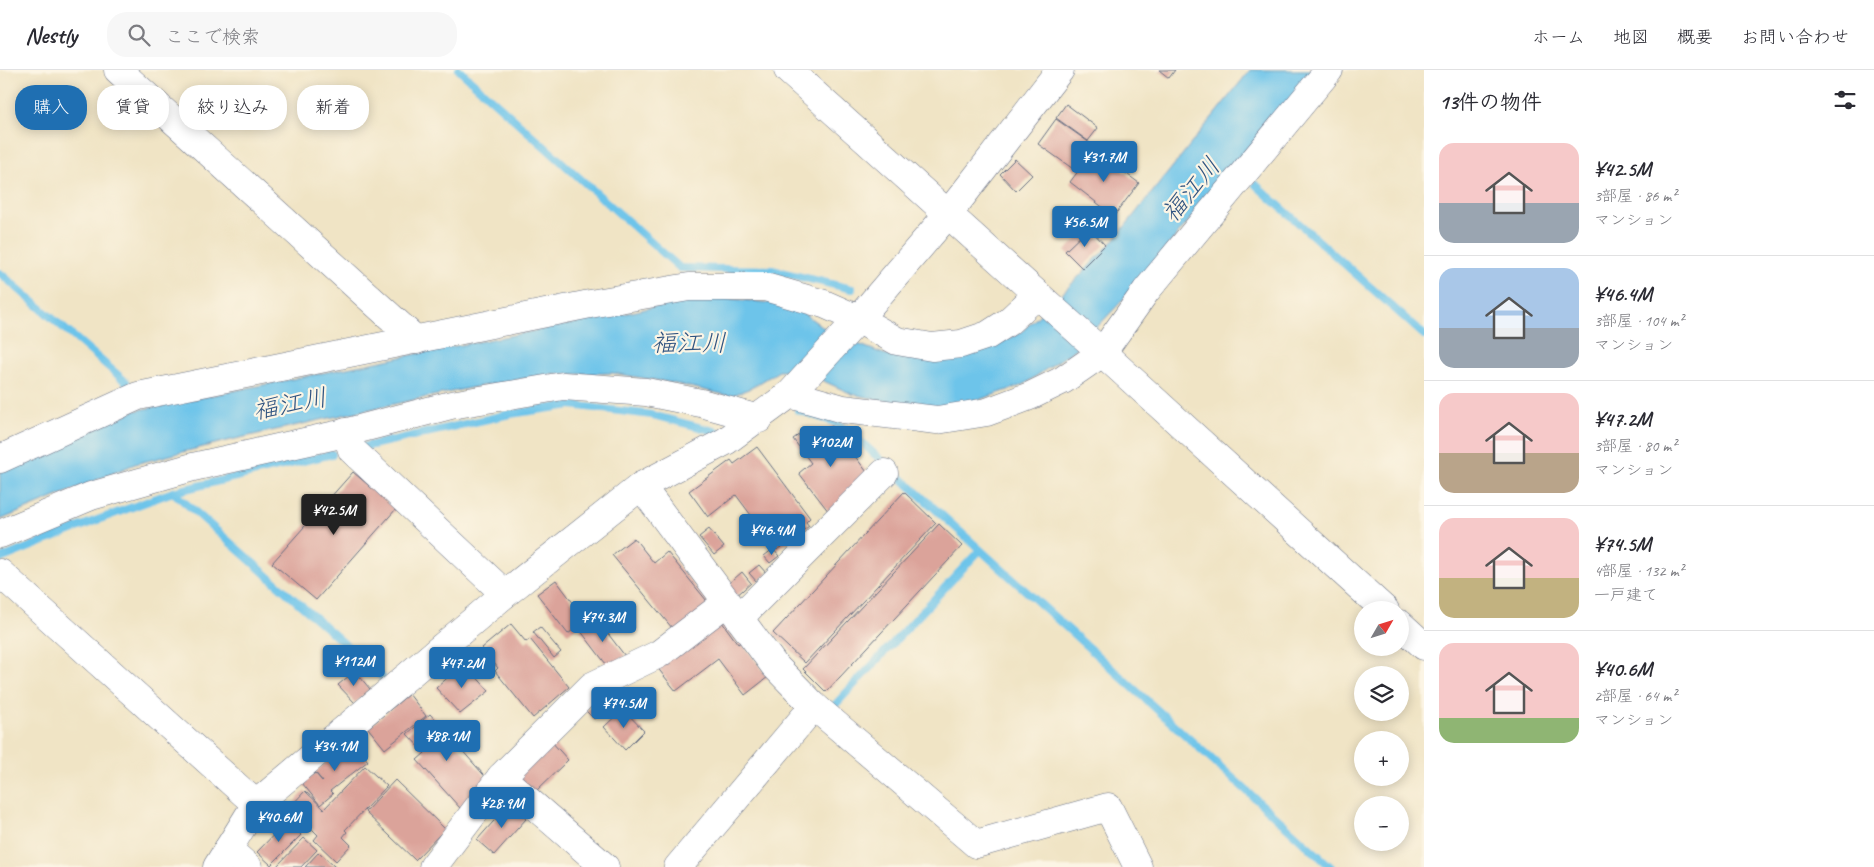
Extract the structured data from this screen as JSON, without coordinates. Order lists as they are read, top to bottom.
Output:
{
  "water": ["福江川"],
  "north": "top right",
  "page": {
    "header": "Nestly",
    "search": "ここで検索",
    "nav": [
      "ホーム",
      "地図",
      "概要",
      "お問い合わせ"
    ],
    "heading": "13件の物件",
    "chip": [
      "購入",
      "賃貸",
      "絞り込み",
      "新着"
    ],
    "list": [
      {
        "name": "¥42.5M",
        "note": "3部屋 · 86 m² · マンション"
      },
      {
        "name": "¥46.4M",
        "note": "3部屋 · 104 m² · マンション"
      },
      {
        "name": "¥47.2M",
        "note": "3部屋 · 80 m² · マンション"
      },
      {
        "name": "¥74.5M",
        "note": "4部屋 · 132 m² · 一戸建て"
      },
      {
        "name": "¥40.6M",
        "note": "2部屋 · 64 m² · マンション"
      }
    ],
    "price": [
      "¥31.7M",
      "¥56.5M",
      "¥102M",
      "¥42.5M",
      "¥46.4M",
      "¥74.3M",
      "¥112M",
      "¥47.2M",
      "¥74.5M",
      "¥88.1M",
      "¥34.1M",
      "¥28.9M",
      "¥40.6M"
    ],
    "map_buttons": ["+", "−"]
  }
}
